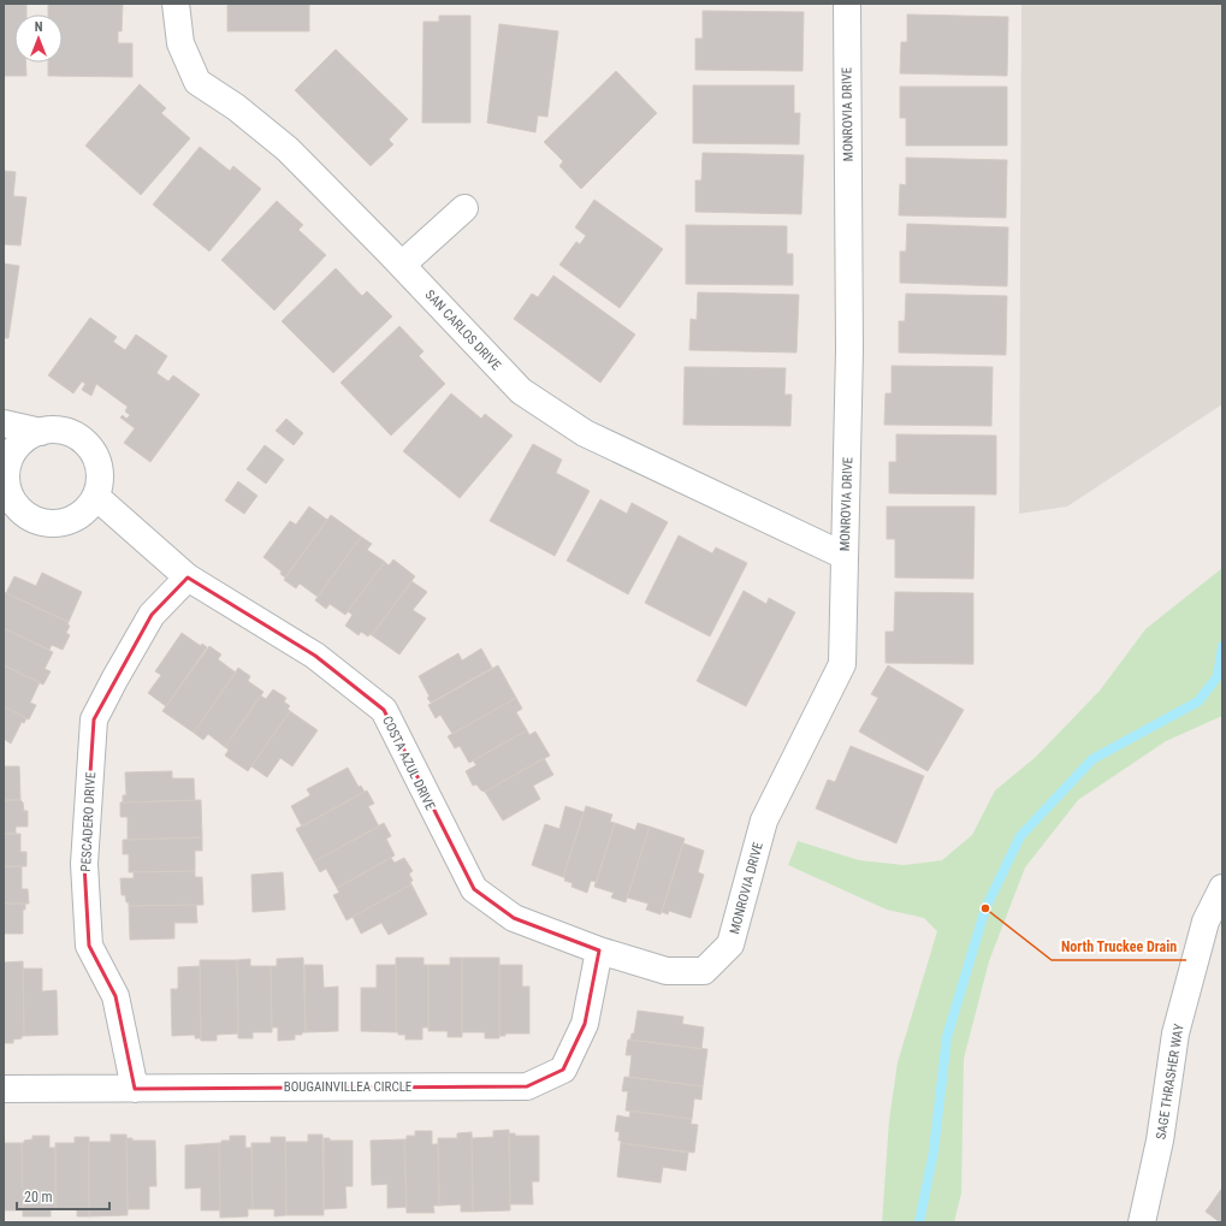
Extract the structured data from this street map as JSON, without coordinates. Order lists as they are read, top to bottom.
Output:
{
  "streets": {
    "street": [
      "MONROVIA DRIVE",
      "SAN CARLOS DRIVE",
      "COSTA AZUL DRIVE",
      "PESCADERO DRIVE",
      "SAGE THRASHER WAY",
      "BOUGAINVILLEA CIRCLE"
    ]
  },
  "crossings": [
    ["MONROVIA DRIVE", "SAN CARLOS DRIVE"],
    ["MONROVIA DRIVE", "COSTA AZUL DRIVE"],
    ["COSTA AZUL DRIVE", "PESCADERO DRIVE"],
    ["COSTA AZUL DRIVE", "BOUGAINVILLEA CIRCLE"],
    ["PESCADERO DRIVE", "BOUGAINVILLEA CIRCLE"]
  ],
  "places": ["North Truckee Drain"],
  "scale_bar": "20 m",
  "north": "top"
}
